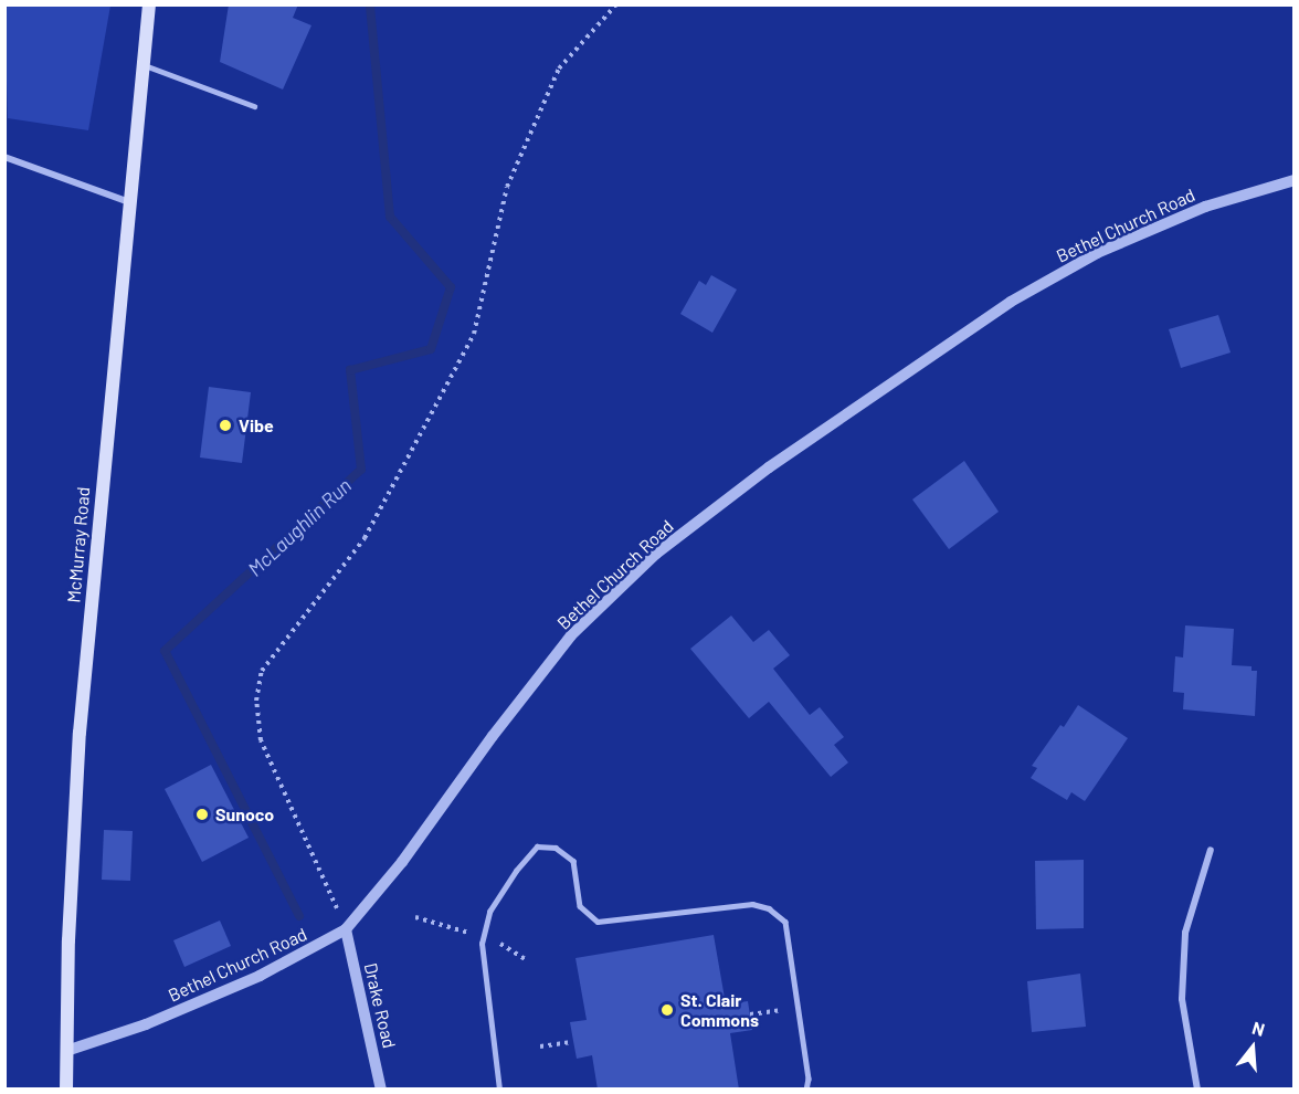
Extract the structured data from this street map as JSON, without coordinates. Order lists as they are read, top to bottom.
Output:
{
  "streets": {
    "main road": ["McMurray Road"],
    "street": ["Bethel Church Road", "Drake Road"]
  },
  "crossings": [
    ["Bethel Church Road", "McMurray Road"],
    ["Bethel Church Road", "Drake Road"]
  ],
  "water": ["McLaughlin Run"],
  "places": ["Vibe", "Sunoco", "St. Clair Commons"],
  "north": "top"
}
